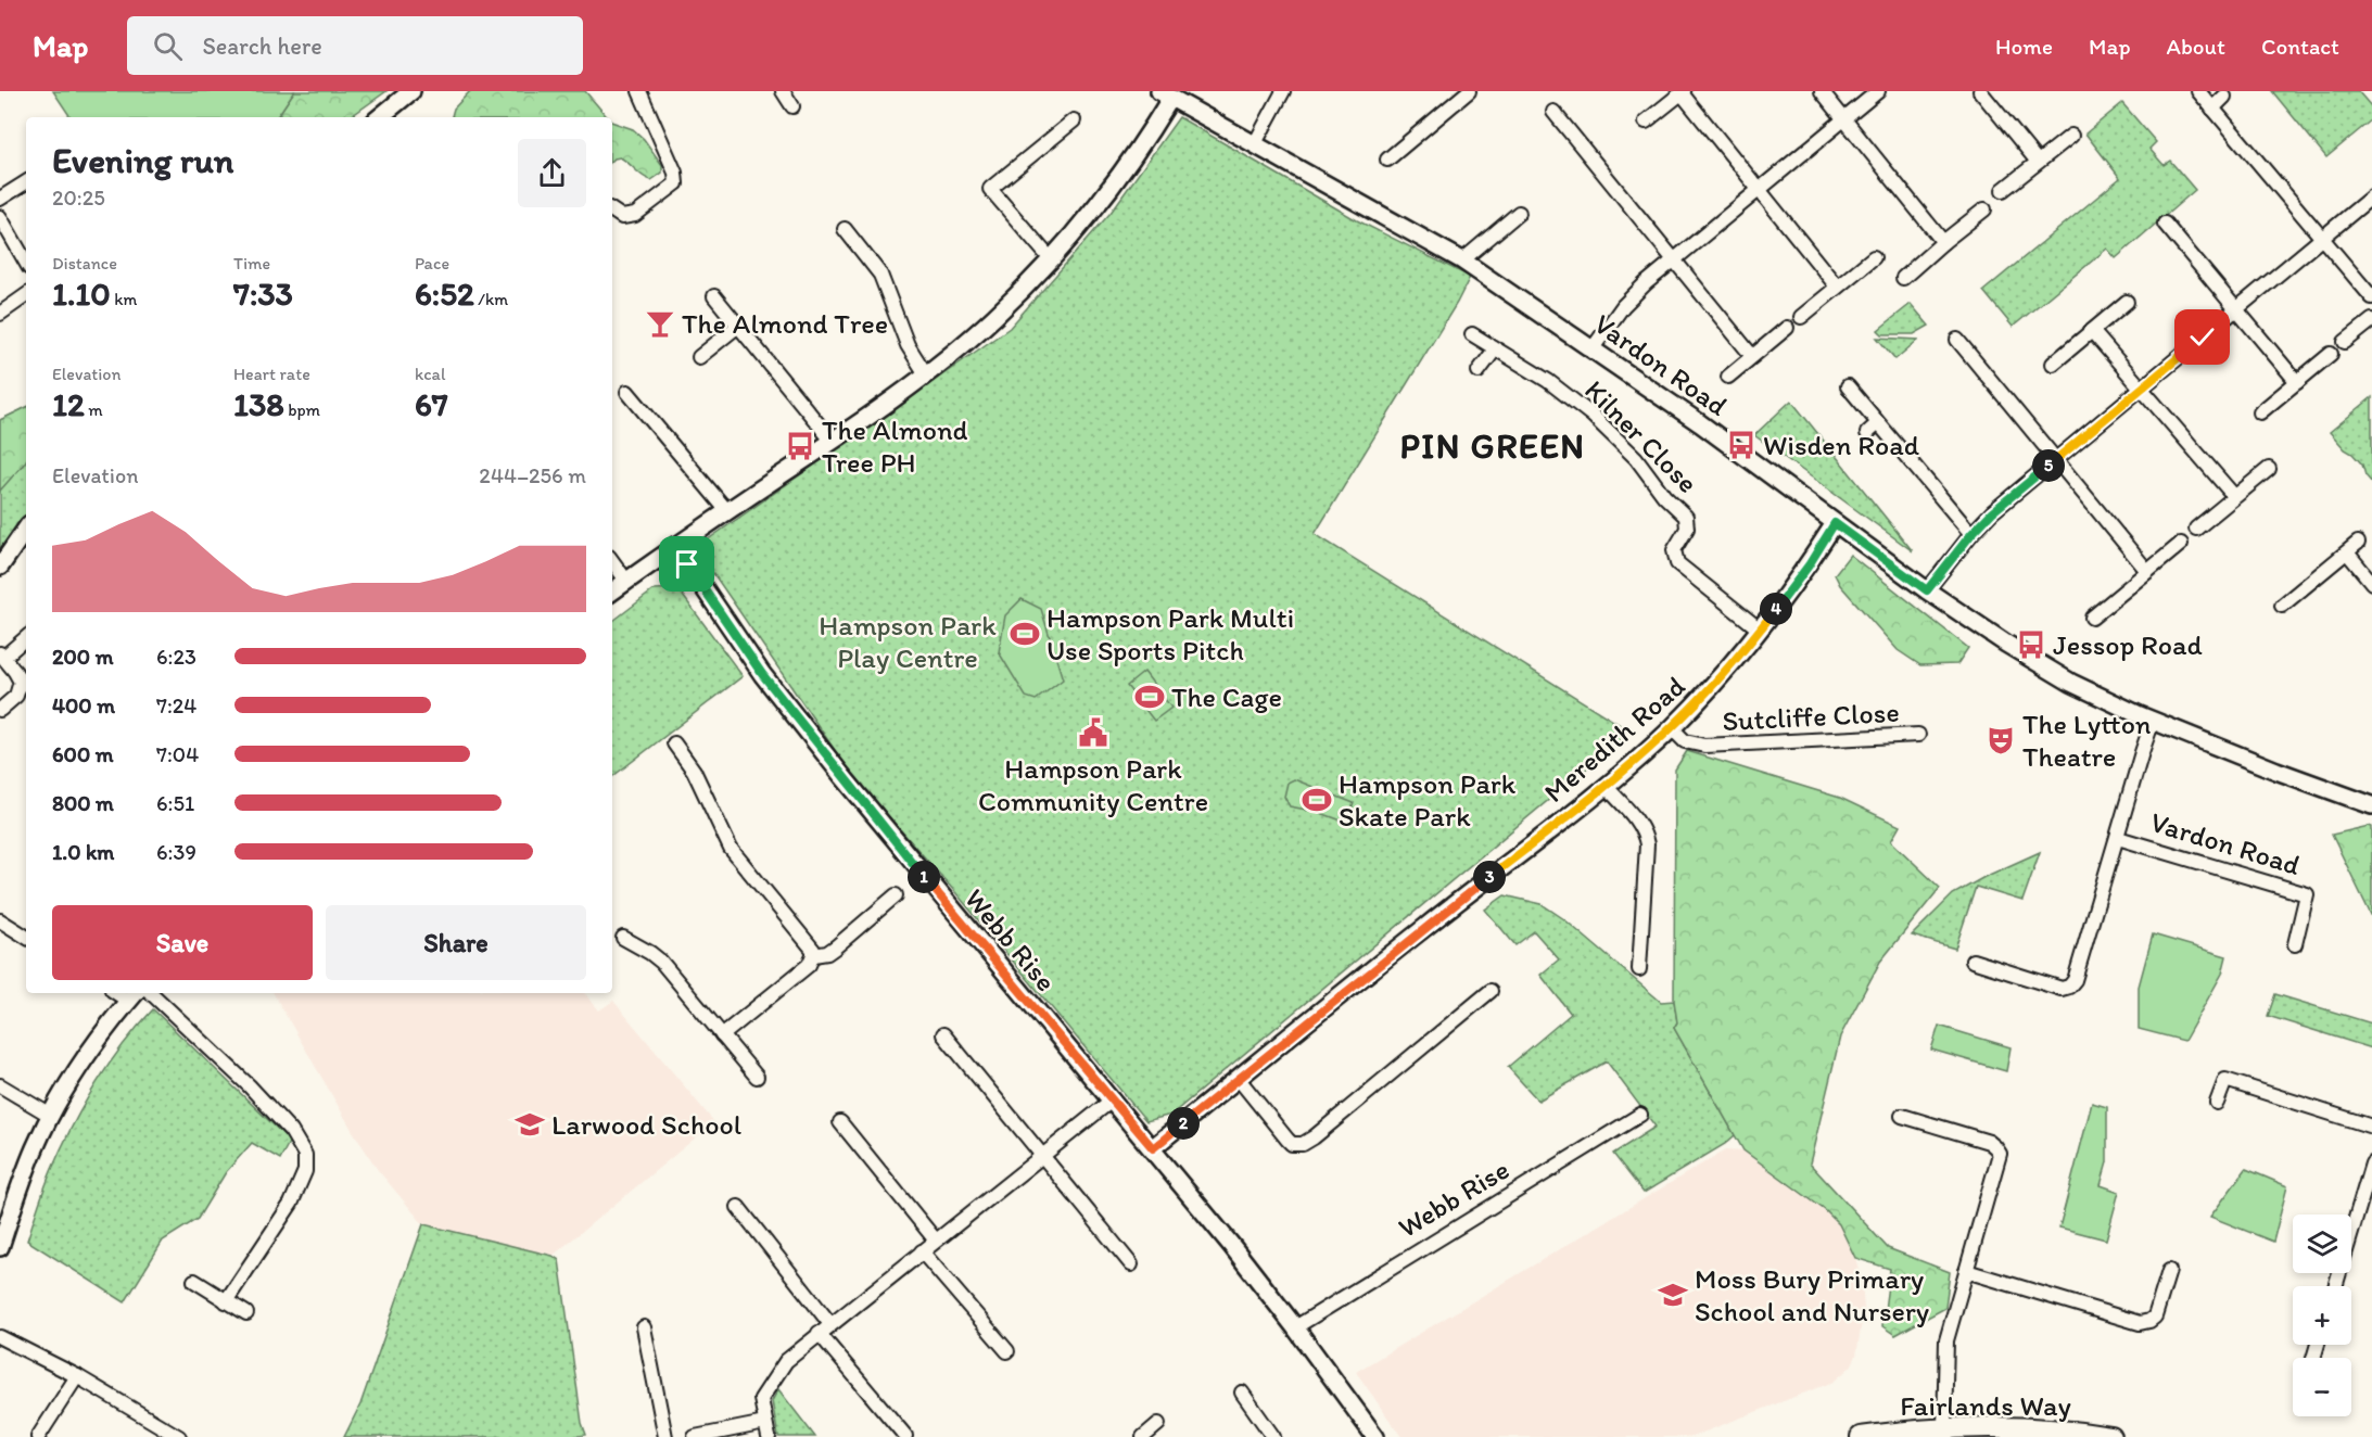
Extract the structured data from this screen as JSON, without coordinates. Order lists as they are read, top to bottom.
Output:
{
  "streets": {
    "main road": ["Fairlands Way"],
    "street": [
      "Vardon Road",
      "Kilner Close",
      "Sutcliffe Close",
      "Meredith Road",
      "Webb Rise"
    ]
  },
  "crossings": [
    ["Vardon Road", "Meredith Road"],
    ["Kilner Close", "Meredith Road"],
    ["Sutcliffe Close", "Meredith Road"],
    ["Meredith Road", "Webb Rise"]
  ],
  "districts": ["PIN GREEN"],
  "parks": ["Hampson Park Play Centre"],
  "places": {
    "bar": ["The Almond Tree"],
    "bus stop": ["Wisden Road", "The Almond Tree PH", "Jessop Road"],
    "sports": ["Hampson Park Multi Use Sports Pitch", "The Cage", "Hampson Park Skate Park"],
    "public building": ["Hampson Park Community Centre"],
    "theatre": ["The Lytton Theatre"],
    "school or university": ["Larwood School", "Moss Bury Primary School and Nursery"]
  },
  "page": {
    "header": "Map",
    "search": "Search here",
    "nav": [
      "Home",
      "Map",
      "About",
      "Contact"
    ],
    "heading": ["Evening run", "20:25"],
    "stats": [
      ["Distance", "1.10 km"],
      ["Time", "7:33"],
      ["Pace", "6:52 /km"],
      ["Elevation", "12 m"],
      ["Heart rate", "138 bpm"],
      ["kcal", "67"]
    ],
    "pins": [
      "5",
      "4",
      "1",
      "3",
      "2"
    ],
    "chart": ["Elevation", "244–256 m"],
    "list": [
      {
        "name": "200 m",
        "note": "6:23"
      },
      {
        "name": "400 m",
        "note": "7:24"
      },
      {
        "name": "600 m",
        "note": "7:04"
      },
      {
        "name": "800 m",
        "note": "6:51"
      },
      {
        "name": "1.0 km",
        "note": "6:39"
      }
    ],
    "buttons": ["Save", "Share"],
    "map_buttons": ["+", "−"]
  }
}
